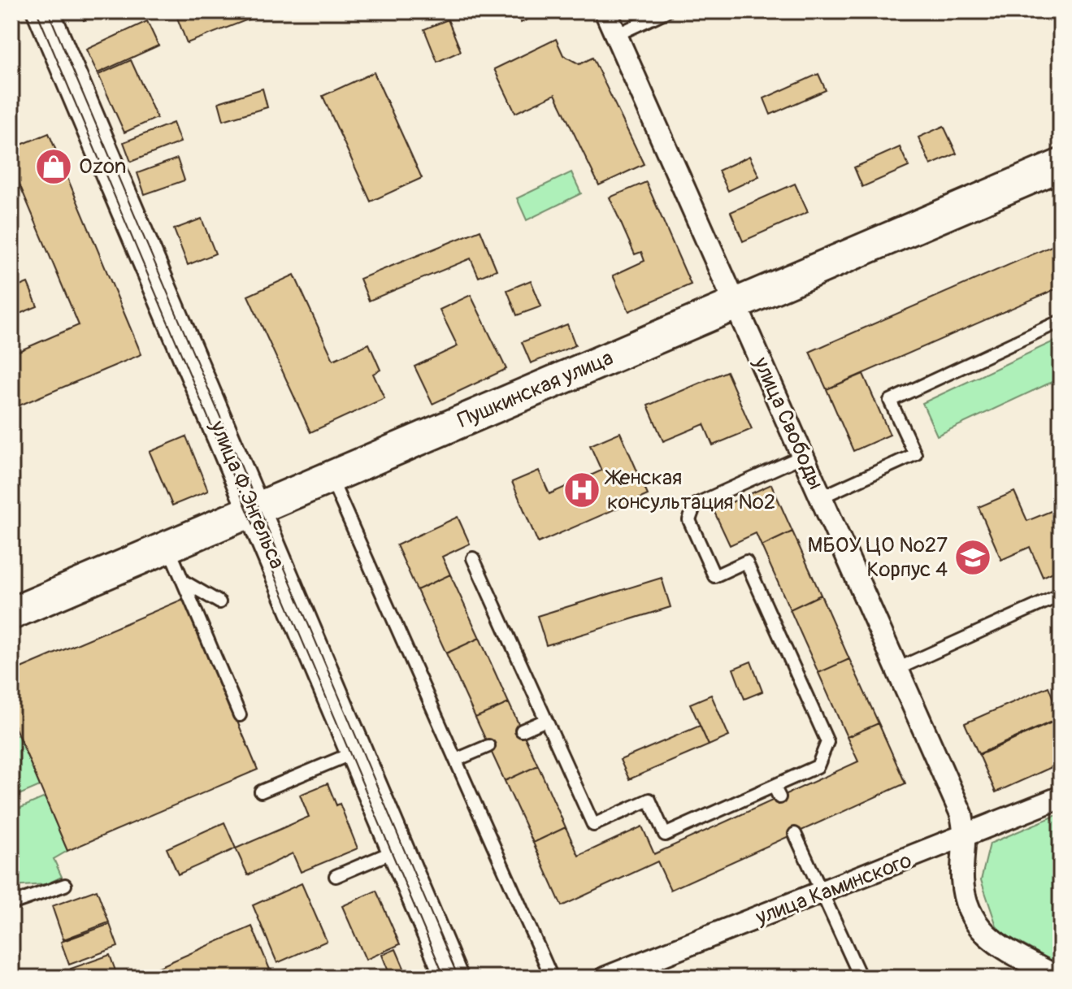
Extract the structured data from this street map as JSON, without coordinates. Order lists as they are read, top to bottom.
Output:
{
  "streets": {
    "street": [
      "Пушкинская улица",
      "улица Свободы",
      "улица Ф.Энгельса",
      "улица Каминского"
    ]
  },
  "crossings": [
    ["Пушкинская улица", "улица Свободы"],
    ["Пушкинская улица", "улица Ф.Энгельса"],
    ["улица Свободы", "улица Каминского"]
  ],
  "places": {
    "shop": ["Ozon"],
    "hospital": ["Женская консультация №2"],
    "school or university": ["МБОУ ЦО №27 Корпус 4"]
  }
}
